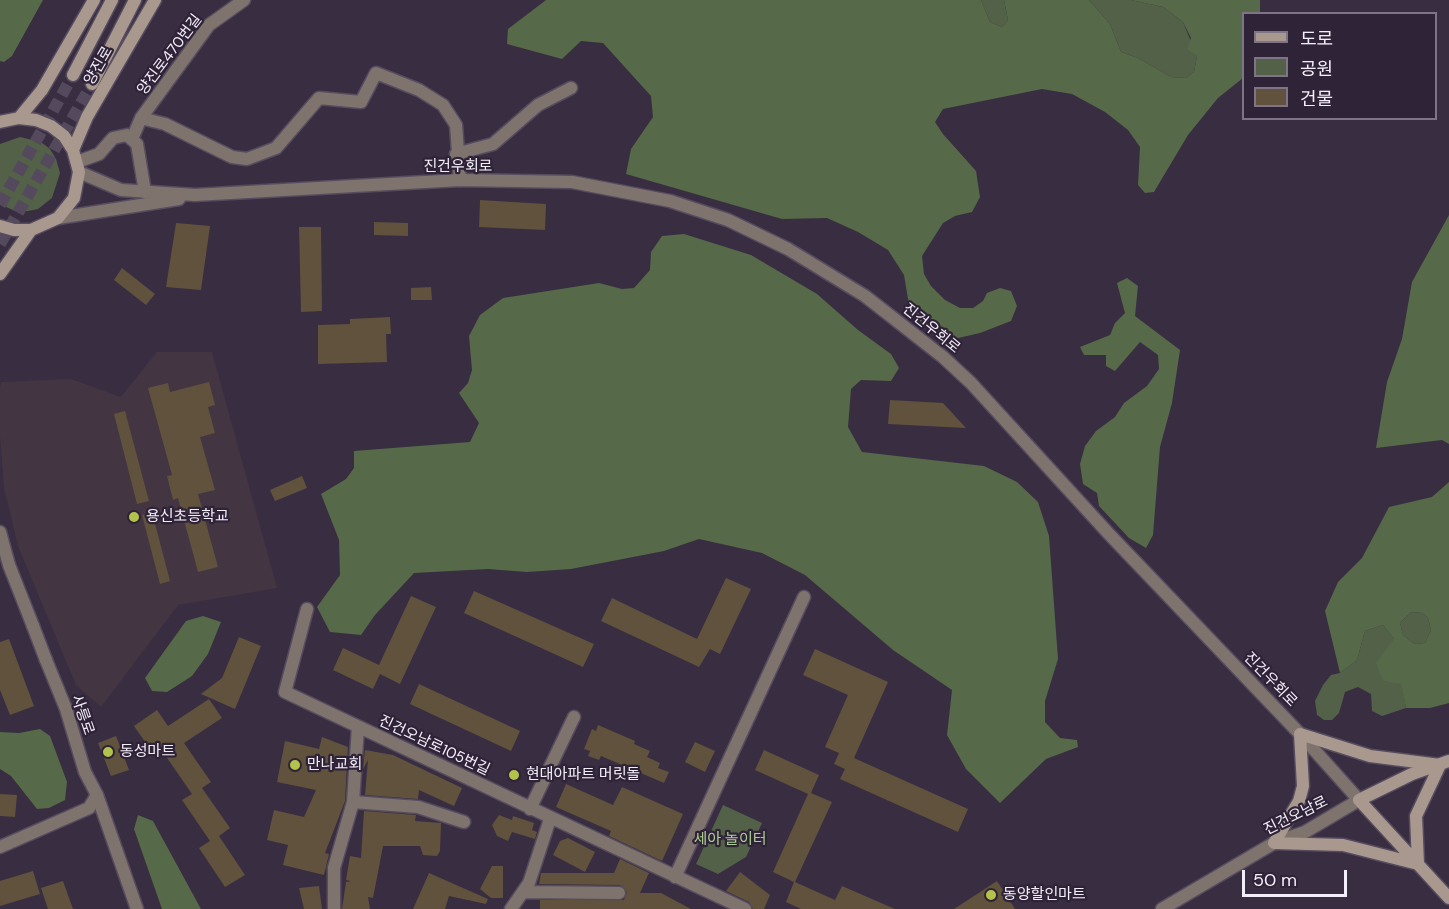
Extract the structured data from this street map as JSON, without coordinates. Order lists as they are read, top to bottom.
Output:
{
  "streets": {
    "main road": ["양진로", "진건우회로", "진건오남로"],
    "street": ["양진로470번길", "사릉로", "진건오남로105번길"]
  },
  "crossings": [
    ["양진로", "진건우회로"],
    ["진건우회로", "진건오남로"]
  ],
  "parks": ["세아 놀이터"],
  "places": [
    "용신초등학교",
    "동성마트",
    "만나교회",
    "현대아파트 머릿돌",
    "동양할인마트"
  ],
  "legend": ["도로", "공원", "건물"],
  "scale_bar": "50 m"
}
